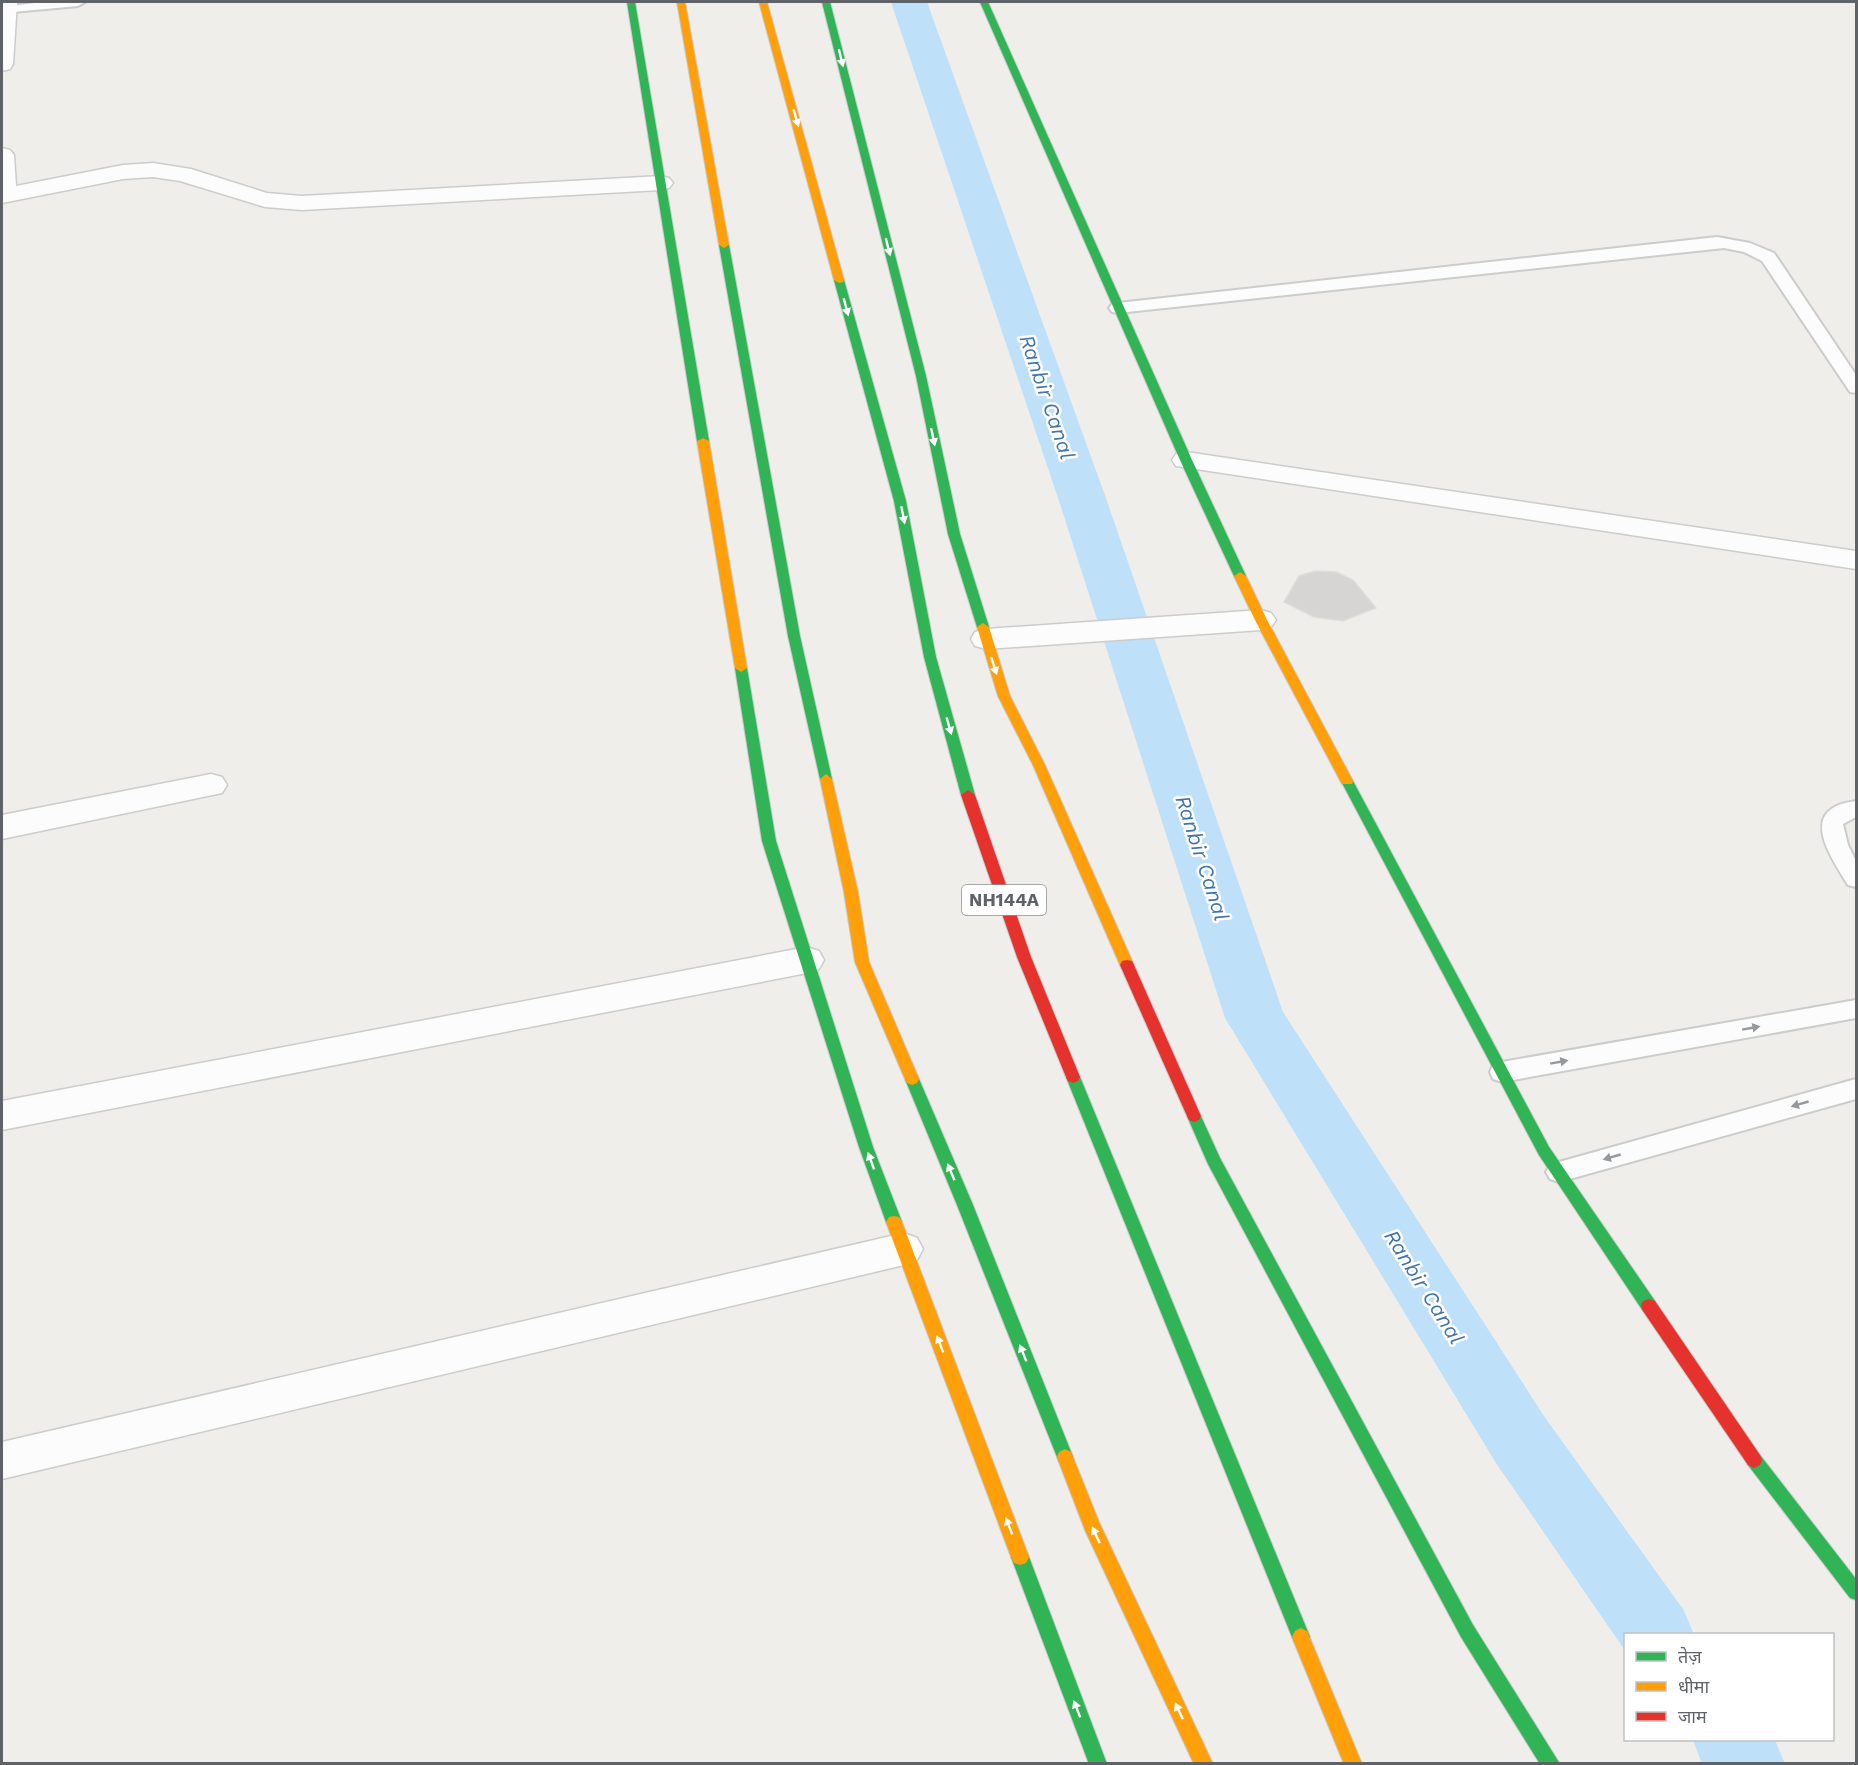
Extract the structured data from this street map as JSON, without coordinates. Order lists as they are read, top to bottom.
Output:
{
  "streets": {
    "main road": ["NH144A"]
  },
  "water": ["Ranbir Canal"],
  "legend": ["तेज़", "धीमा", "जाम"]
}
